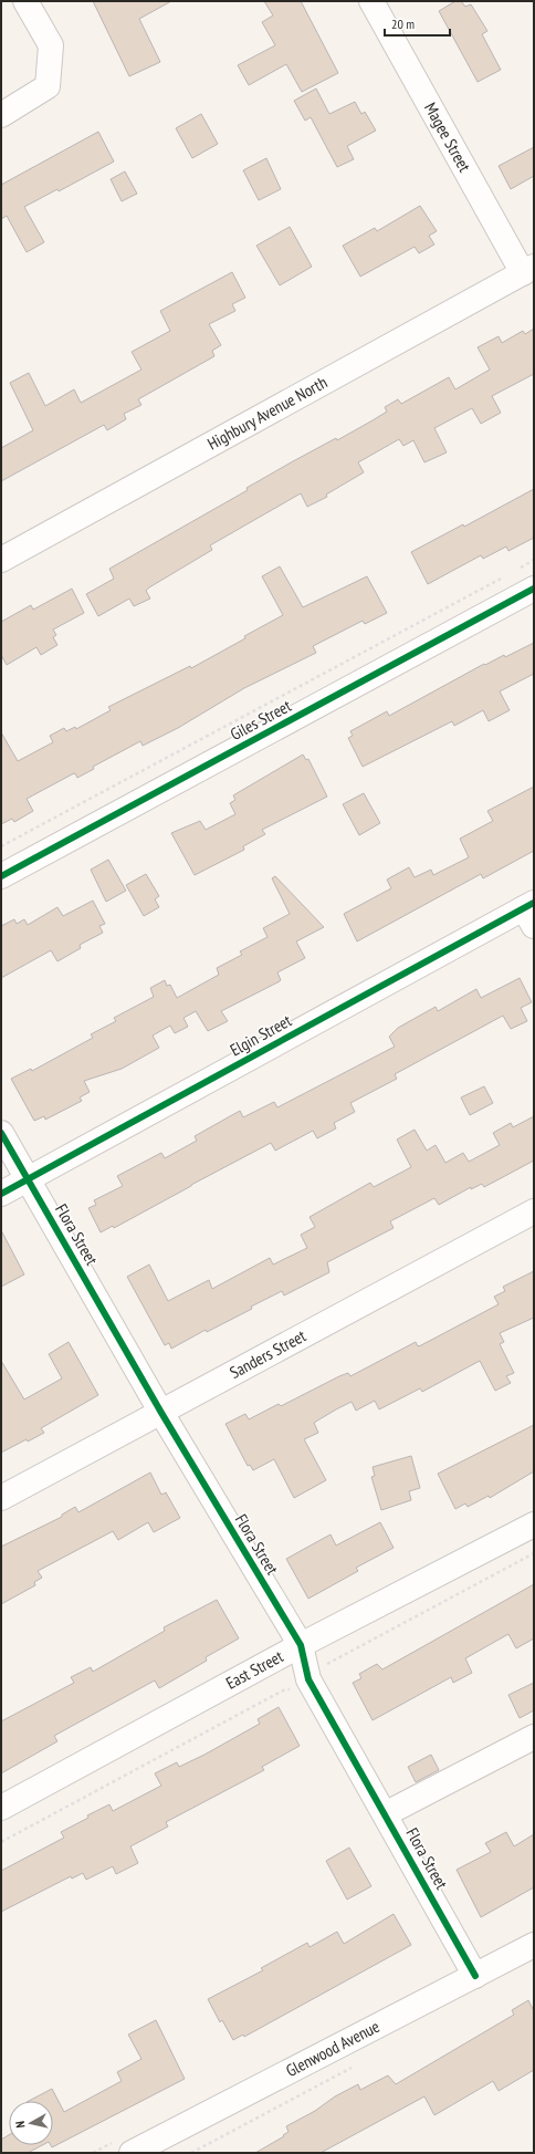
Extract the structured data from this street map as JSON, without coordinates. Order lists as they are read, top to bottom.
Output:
{
  "streets": {
    "street": [
      "Magee Street",
      "Highbury Avenue North",
      "Giles Street",
      "Elgin Street",
      "Flora Street",
      "Sanders Street",
      "East Street",
      "Glenwood Avenue"
    ]
  },
  "crossings": [
    ["Magee Street", "Highbury Avenue North"],
    ["Elgin Street", "Flora Street"],
    ["Flora Street", "Sanders Street"],
    ["Flora Street", "East Street"],
    ["Flora Street", "Glenwood Avenue"]
  ],
  "scale_bar": "20 m",
  "north": "left"
}
